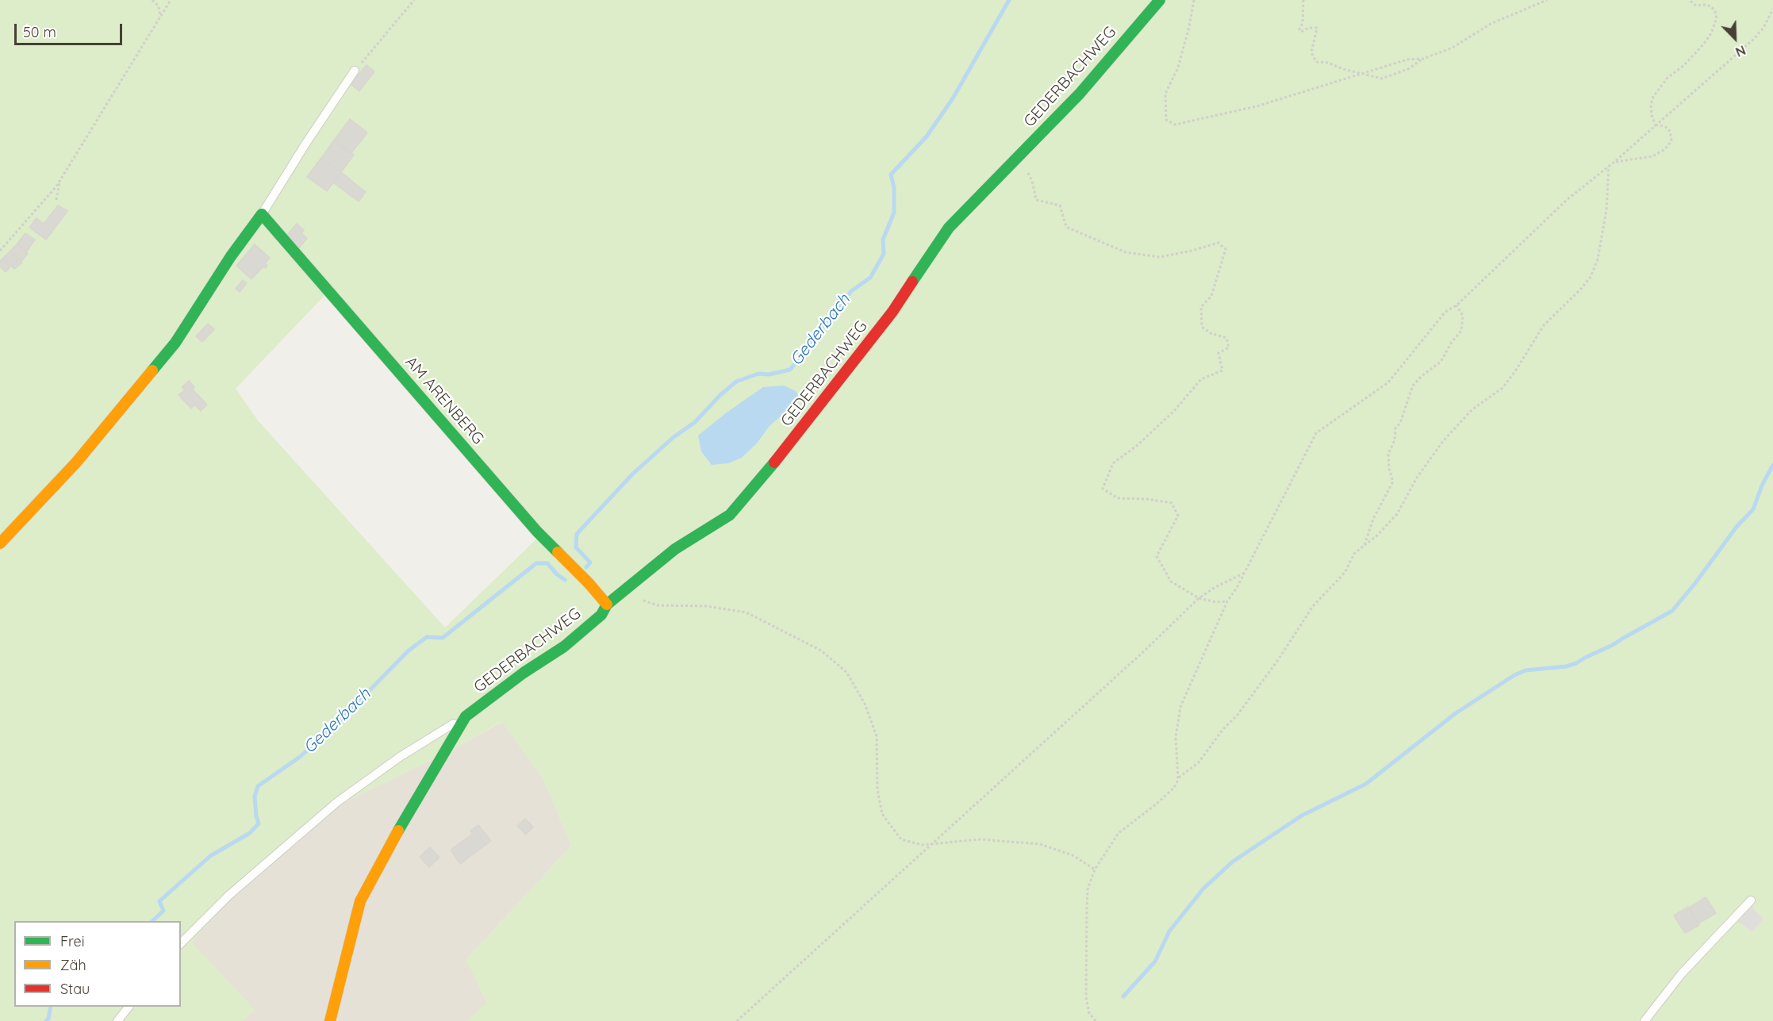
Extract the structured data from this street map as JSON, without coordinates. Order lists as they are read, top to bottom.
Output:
{
  "streets": {
    "street": ["GEDERBACHWEG", "AM ARENBERG"]
  },
  "crossings": [
    ["GEDERBACHWEG", "AM ARENBERG"]
  ],
  "water": ["Gederbach"],
  "legend": ["Frei", "Zäh", "Stau"],
  "scale_bar": "50 m",
  "north": "bottom right"
}
